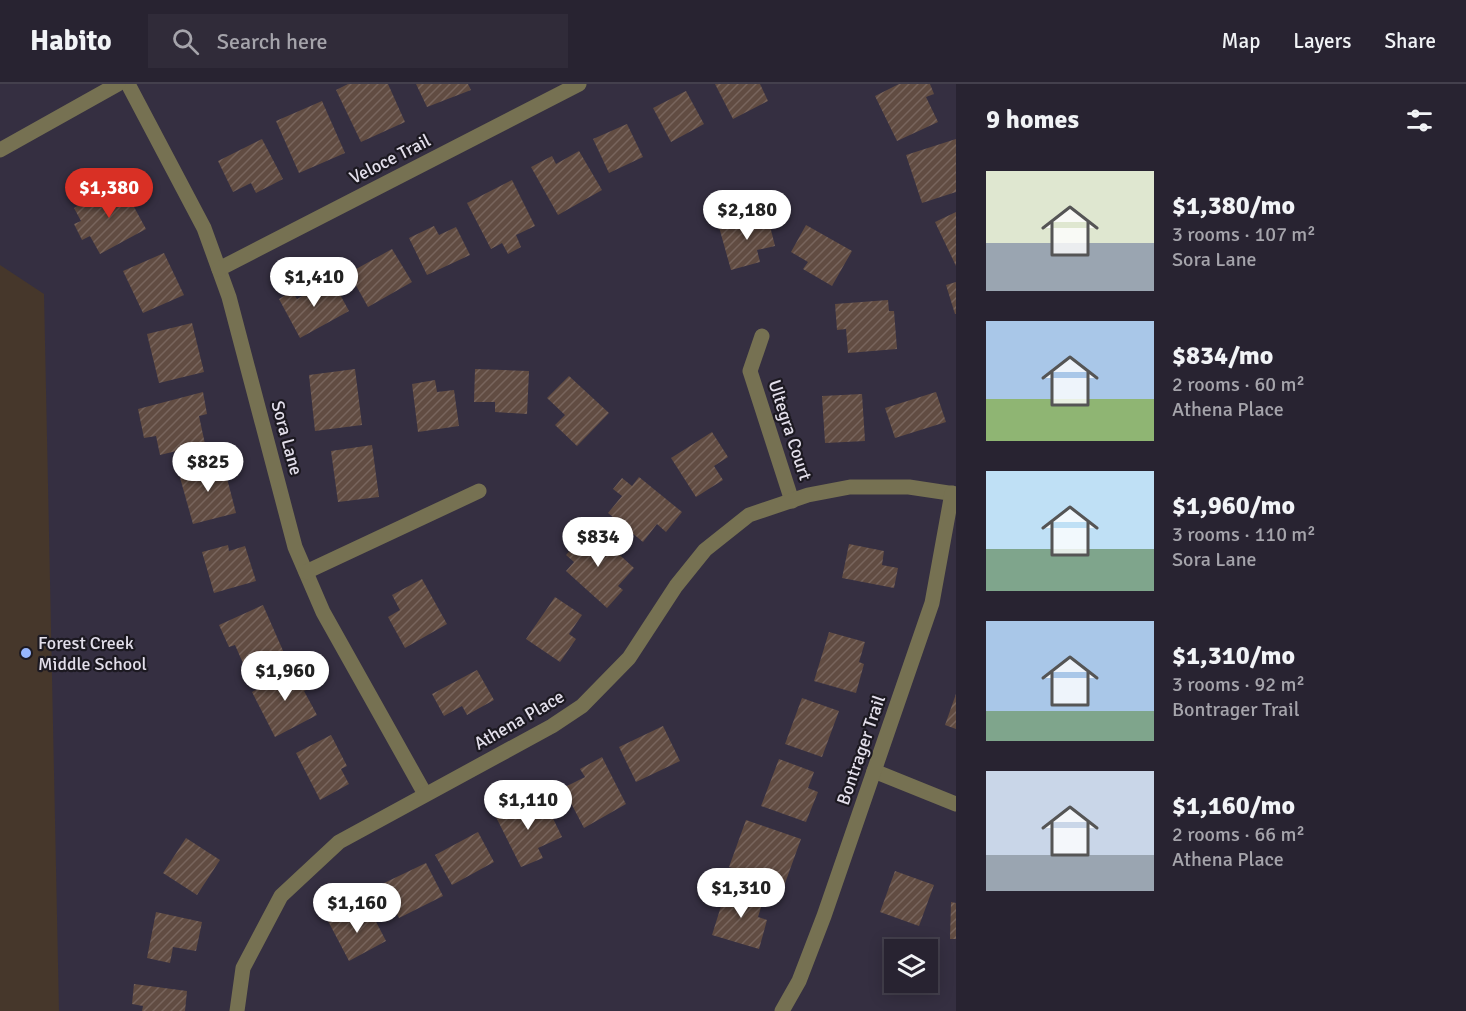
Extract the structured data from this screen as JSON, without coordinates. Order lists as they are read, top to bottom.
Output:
{
  "streets": {
    "street": [
      "Veloce Trail",
      "Ultegra Court",
      "Sora Lane",
      "Athena Place",
      "Bontrager Trail"
    ]
  },
  "crossings": [
    ["Veloce Trail", "Sora Lane"],
    ["Ultegra Court", "Athena Place"],
    ["Sora Lane", "Athena Place"],
    ["Athena Place", "Bontrager Trail"]
  ],
  "places": ["Forest Creek Middle School"],
  "page": {
    "header": "Habito",
    "search": "Search here",
    "nav": ["Map", "Layers", "Share"],
    "heading": "9 homes",
    "list": [
      {
        "name": "$1,380/mo",
        "note": "3 rooms · 107 m² · Sora Lane"
      },
      {
        "name": "$834/mo",
        "note": "2 rooms · 60 m² · Athena Place"
      },
      {
        "name": "$1,960/mo",
        "note": "3 rooms · 110 m² · Sora Lane"
      },
      {
        "name": "$1,310/mo",
        "note": "3 rooms · 92 m² · Bontrager Trail"
      },
      {
        "name": "$1,160/mo",
        "note": "2 rooms · 66 m² · Athena Place"
      }
    ],
    "price": [
      "$1,380",
      "$2,180",
      "$1,410",
      "$825",
      "$834",
      "$1,960",
      "$1,110",
      "$1,310",
      "$1,160"
    ]
  }
}
